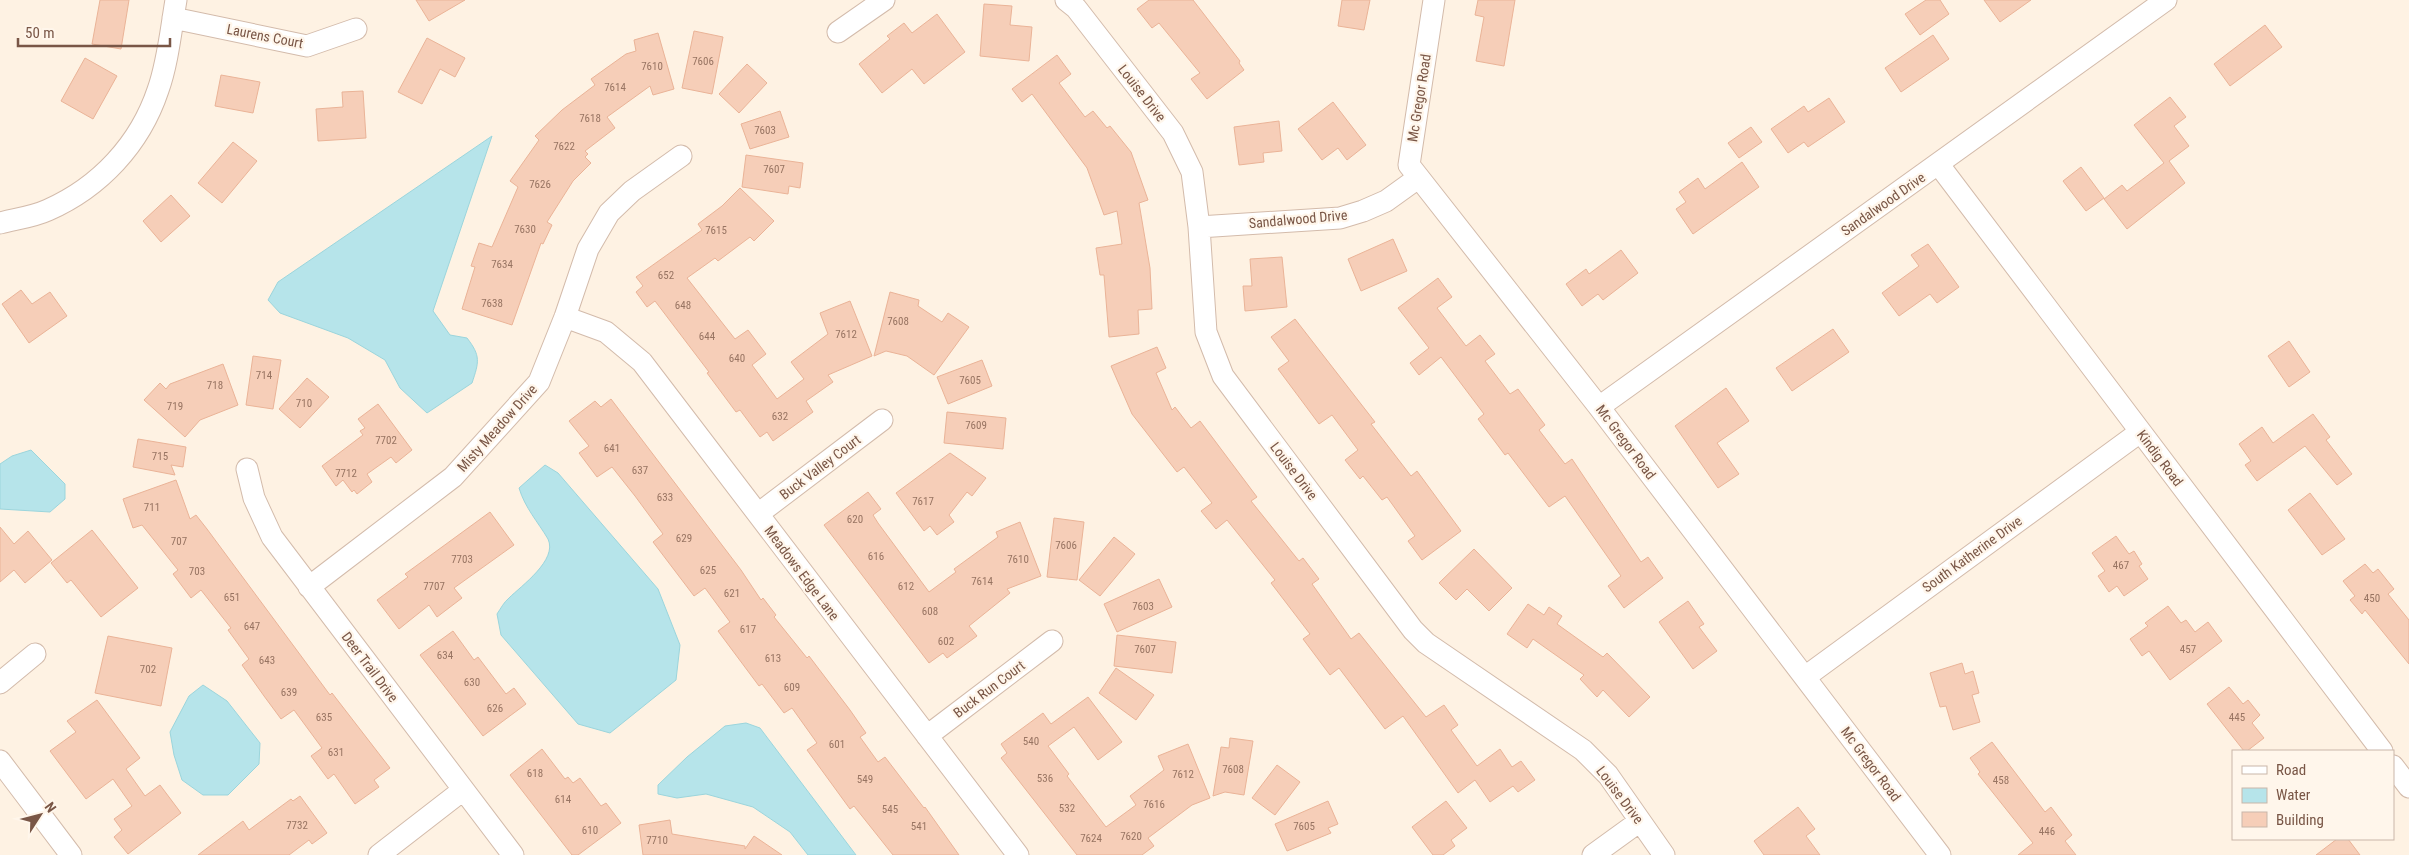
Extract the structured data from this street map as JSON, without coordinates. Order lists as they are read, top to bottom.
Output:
{
  "streets": {
    "street": [
      "Laurens Court",
      "Louise Drive",
      "Mc Gregor Road",
      "Sandalwood Drive",
      "Misty Meadow Drive",
      "Kindig Road",
      "Buck Valley Court",
      "South Katherine Drive",
      "Meadows Edge Lane",
      "Deer Trail Drive",
      "Buck Run Court"
    ]
  },
  "crossings": [
    ["Louise Drive", "Sandalwood Drive"],
    ["Mc Gregor Road", "Sandalwood Drive"],
    ["Mc Gregor Road", "South Katherine Drive"],
    ["Sandalwood Drive", "Kindig Road"],
    ["Misty Meadow Drive", "Meadows Edge Lane"],
    ["Misty Meadow Drive", "Deer Trail Drive"],
    ["Kindig Road", "South Katherine Drive"],
    ["Buck Valley Court", "Meadows Edge Lane"],
    ["Meadows Edge Lane", "Buck Run Court"]
  ],
  "house_numbers": [
    "7606",
    "7610",
    "7614",
    "7618",
    "7603",
    "7622",
    "7607",
    "7626",
    "7630",
    "7615",
    "7634",
    "652",
    "7638",
    "648",
    "7608",
    "7612",
    "644",
    "640",
    "714",
    "7605",
    "718",
    "710",
    "719",
    "632",
    "7609",
    "7702",
    "641",
    "715",
    "637",
    "7712",
    "633",
    "7617",
    "711",
    "620",
    "629",
    "707",
    "7606",
    "616",
    "7703",
    "7610",
    "467",
    "625",
    "703",
    "7614",
    "7707",
    "612",
    "621",
    "651",
    "450",
    "7603",
    "608",
    "647",
    "617",
    "602",
    "7607",
    "457",
    "634",
    "613",
    "643",
    "702",
    "630",
    "609",
    "639",
    "626",
    "635",
    "445",
    "540",
    "601",
    "631",
    "7608",
    "618",
    "7612",
    "536",
    "549",
    "458",
    "614",
    "7616",
    "532",
    "545",
    "7732",
    "541",
    "7605",
    "610",
    "446",
    "7620",
    "7624",
    "7710"
  ],
  "legend": ["Road", "Water", "Building"],
  "scale_bar": "50 m",
  "north": "top right"
}
